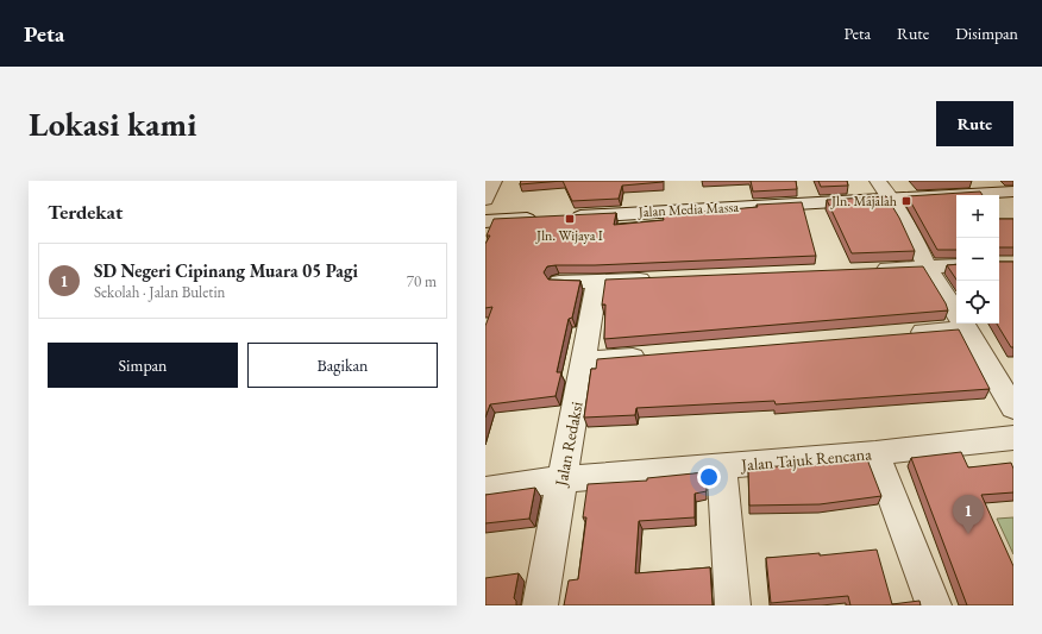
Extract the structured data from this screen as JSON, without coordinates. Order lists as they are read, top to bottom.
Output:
{
  "streets": {
    "street": ["Jalan Media Massa", "Jalan Redaksi", "Jalan Tajuk Rencana"]
  },
  "crossings": [
    ["Jalan Redaksi", "Jalan Tajuk Rencana"]
  ],
  "places": {
    "transit": ["Jln. Majalah", "Jln. Wijaya I"]
  },
  "page": {
    "header": "Peta",
    "nav": ["Peta", "Rute", "Disimpan"],
    "buttons": [
      "Rute",
      ["Simpan", "Bagikan"]
    ],
    "title": "Lokasi kami",
    "heading": "Terdekat",
    "map_buttons": ["+", "−"],
    "list": [
      {
        "mark": "1",
        "name": "SD Negeri Cipinang Muara 05 Pagi",
        "note": "Sekolah · Jalan Buletin",
        "value": "70 m"
      }
    ],
    "pins": "1"
  }
}
